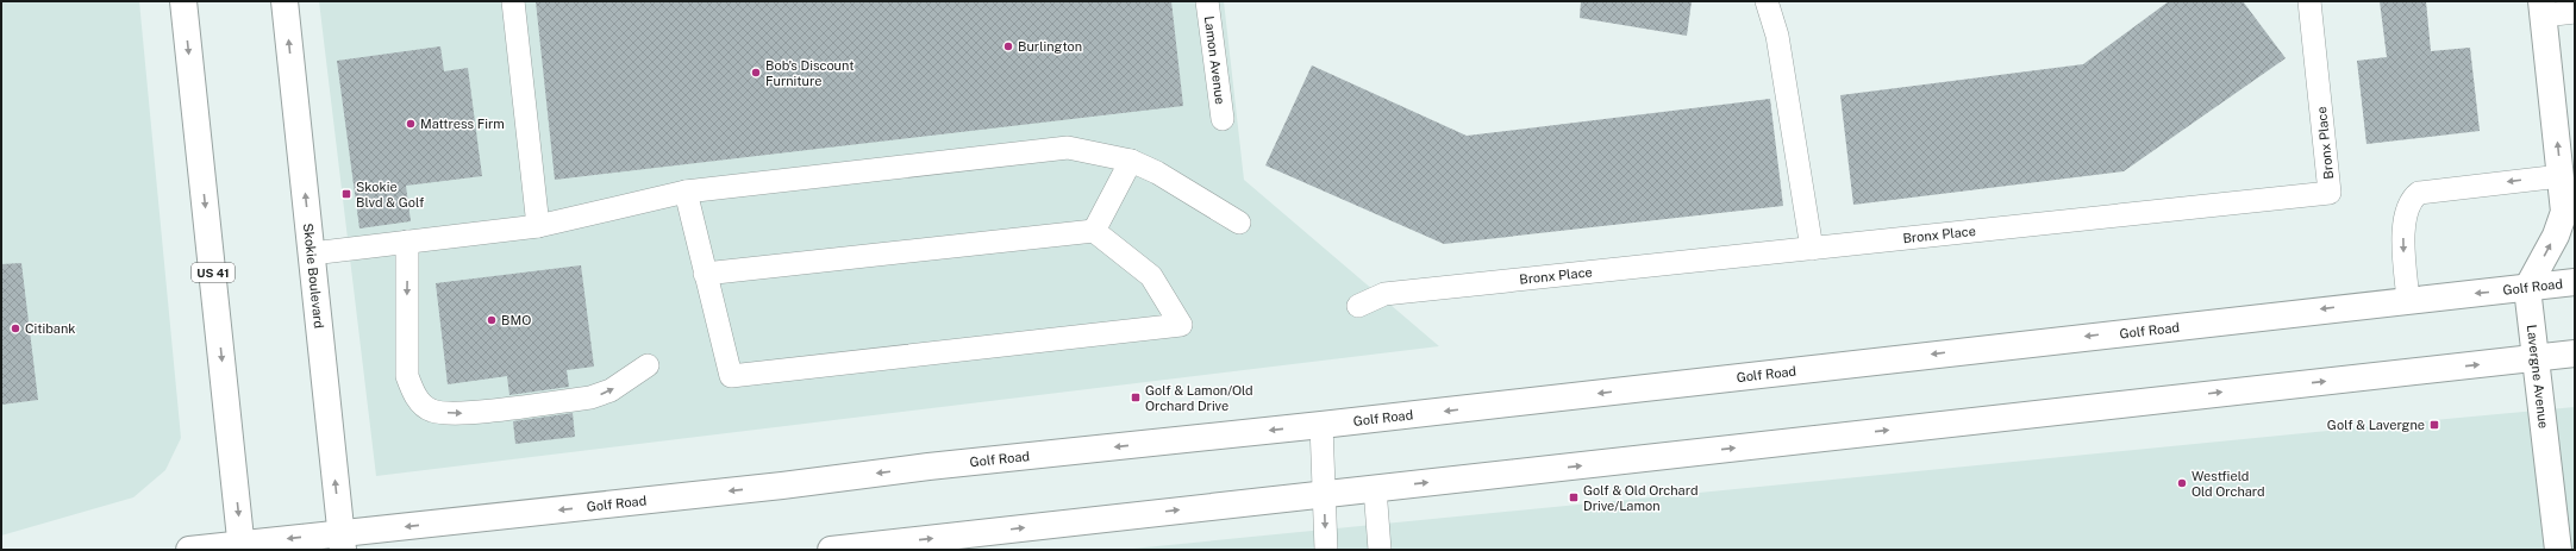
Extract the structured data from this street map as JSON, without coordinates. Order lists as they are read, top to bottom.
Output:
{
  "streets": {
    "main road": [
      "US 41",
      "Skokie Boulevard",
      "Golf Road",
      "Lavergne Avenue"
    ],
    "lane": ["Lamon Avenue", "Bronx Place"]
  },
  "crossings": [
    ["US 41", "Golf Road"],
    ["Skokie Boulevard", "Golf Road"],
    ["Golf Road", "Lavergne Avenue"]
  ],
  "places": {
    "other": [
      "Burlington",
      "Bob's Discount Furniture",
      "Mattress Firm",
      "BMO",
      "Citibank",
      "Westfield Old Orchard"
    ],
    "transit": [
      "Skokie Blvd & Golf",
      "Golf & Lamon/Old Orchard Drive",
      "Golf & Lavergne",
      "Golf & Old Orchard Drive/Lamon"
    ]
  }
}
